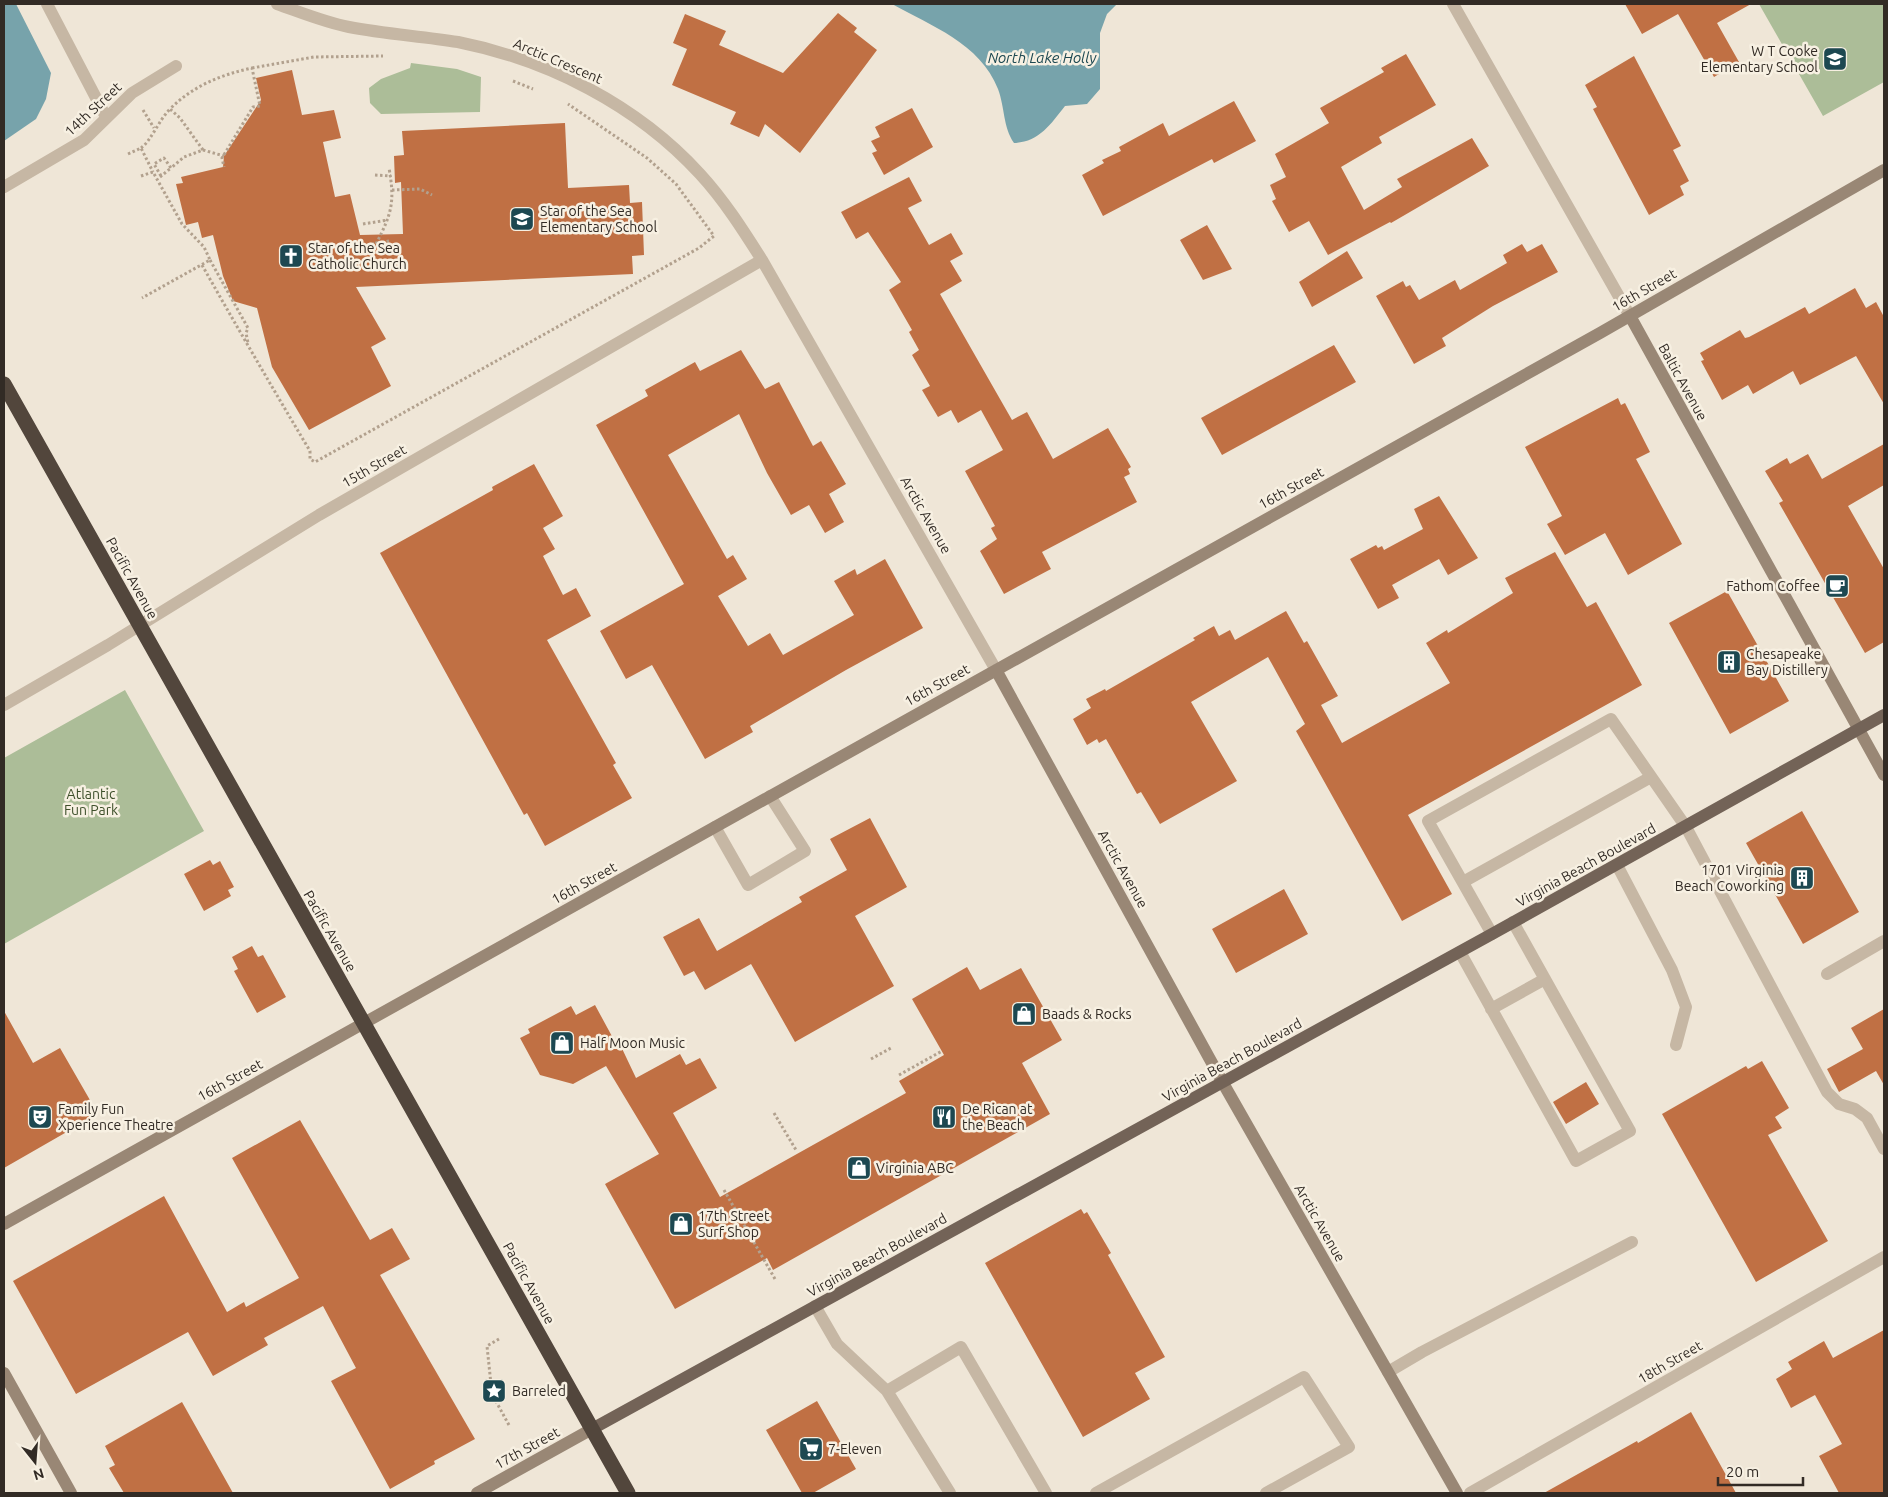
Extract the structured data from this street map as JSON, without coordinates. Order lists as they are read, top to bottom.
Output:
{
  "streets": {
    "highway": ["Pacific Avenue"],
    "main road": ["Virginia Beach Boulevard"],
    "street": [
      "Arctic Crescent",
      "14th Street",
      "16th Street",
      "Baltic Avenue",
      "15th Street",
      "Arctic Avenue",
      "18th Street",
      "17th Street"
    ]
  },
  "crossings": [
    ["Arctic Crescent", "15th Street"],
    ["Arctic Crescent", "Arctic Avenue"],
    ["16th Street", "Baltic Avenue"],
    ["16th Street", "Arctic Avenue"],
    ["16th Street", "Pacific Avenue"],
    ["Baltic Avenue", "Virginia Beach Boulevard"],
    ["15th Street", "Arctic Avenue"],
    ["15th Street", "Pacific Avenue"],
    ["Arctic Avenue", "Virginia Beach Boulevard"],
    ["Pacific Avenue", "Virginia Beach Boulevard"],
    ["Pacific Avenue", "17th Street"],
    ["Virginia Beach Boulevard", "17th Street"]
  ],
  "water": ["North Lake Holly"],
  "parks": ["Atlantic Fun Park"],
  "places": {
    "school or university": ["W T Cooke Elementary School", "Star of the Sea Elementary School"],
    "church": ["Star of the Sea Catholic Church"],
    "cafe": ["Fathom Coffee"],
    "building": ["Chesapeake Bay Distillery", "1701 Virginia Beach Coworking"],
    "shop": [
      "Baads & Rocks",
      "Half Moon Music",
      "Virginia ABC",
      "17th Street Surf Shop"
    ],
    "theatre": ["Family Fun Xperience Theatre"],
    "restaurant": ["De Rican at the Beach"],
    "place": ["Barreled"],
    "supermarket": ["7-Eleven"]
  },
  "scale_bar": "20 m",
  "north": "bottom"
}
